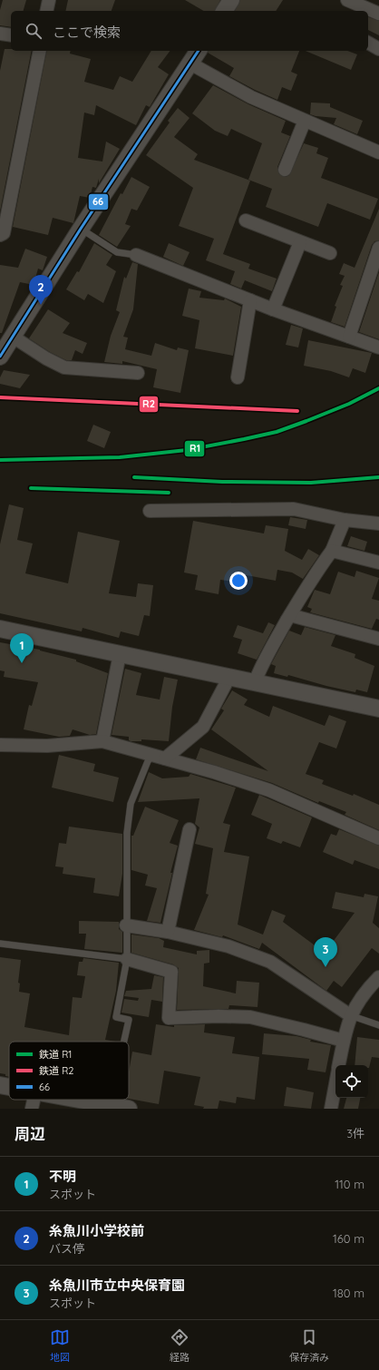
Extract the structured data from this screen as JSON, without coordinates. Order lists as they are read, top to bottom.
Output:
{
  "lines": ["transit line 66", "rail line R1", "rail line R2"],
  "legend": ["鉄道 R1", "鉄道 R2", "66"],
  "page": {
    "search": "ここで検索",
    "pins": ["2", "1", "3"],
    "heading": ["周辺", "3件"],
    "list": [
      {
        "mark": "1",
        "name": "不明",
        "note": "スポット",
        "value": "110 m"
      },
      {
        "mark": "2",
        "name": "糸魚川小学校前",
        "note": "バス停",
        "value": "160 m"
      },
      {
        "mark": "3",
        "name": "糸魚川市立中央保育園",
        "note": "スポット",
        "value": "180 m"
      }
    ],
    "nav": ["地図", "経路", "保存済み"]
  }
}
